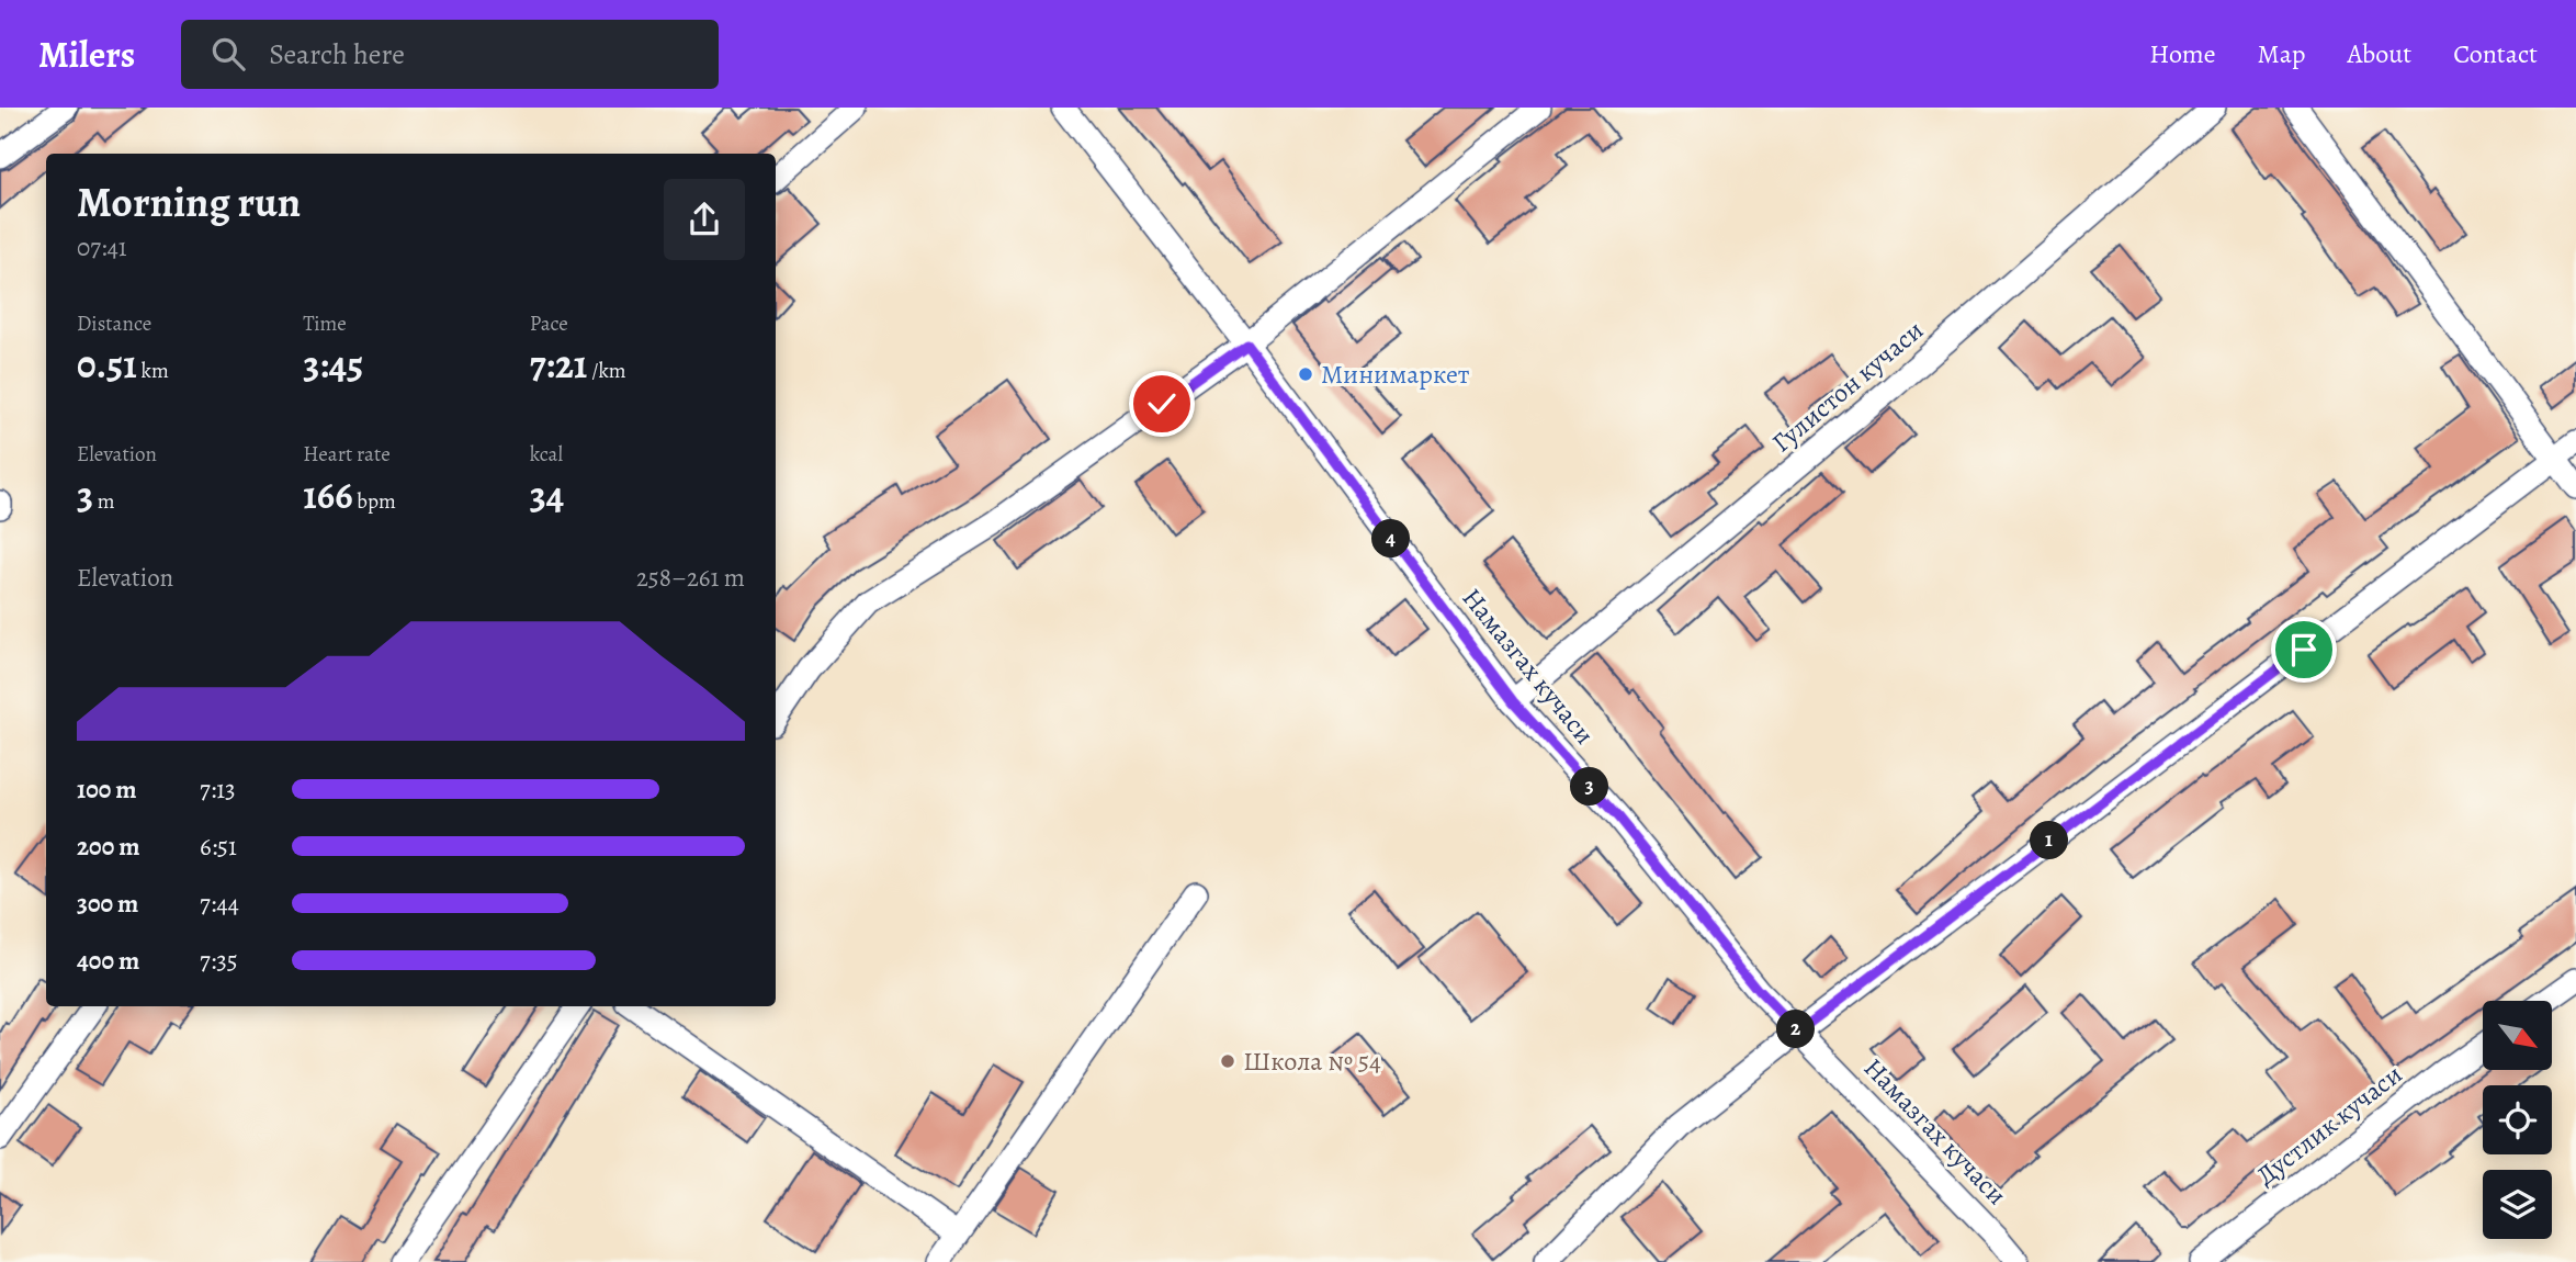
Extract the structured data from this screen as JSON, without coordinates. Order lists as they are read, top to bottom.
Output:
{
  "streets": {
    "street": ["Гулистон кучаси", "Намазгах кучаси", "Дустлик кучаси"]
  },
  "crossings": [
    ["Гулистон кучаси", "Намазгах кучаси"]
  ],
  "places": ["Минимаркет", "Школа № 54"],
  "north": "bottom right",
  "page": {
    "header": "Milers",
    "search": "Search here",
    "nav": [
      "Home",
      "Map",
      "About",
      "Contact"
    ],
    "heading": ["Morning run", "07:41"],
    "stats": [
      ["Distance", "0.51 km"],
      ["Time", "3:45"],
      ["Pace", "7:21 /km"],
      ["Elevation", "3 m"],
      ["Heart rate", "166 bpm"],
      ["kcal", "34"]
    ],
    "pins": [
      "4",
      "3",
      "1",
      "2"
    ],
    "chart": ["Elevation", "258–261 m"],
    "list": [
      {
        "name": "100 m",
        "note": "7:13"
      },
      {
        "name": "200 m",
        "note": "6:51"
      },
      {
        "name": "300 m",
        "note": "7:44"
      },
      {
        "name": "400 m",
        "note": "7:35"
      }
    ]
  }
}
